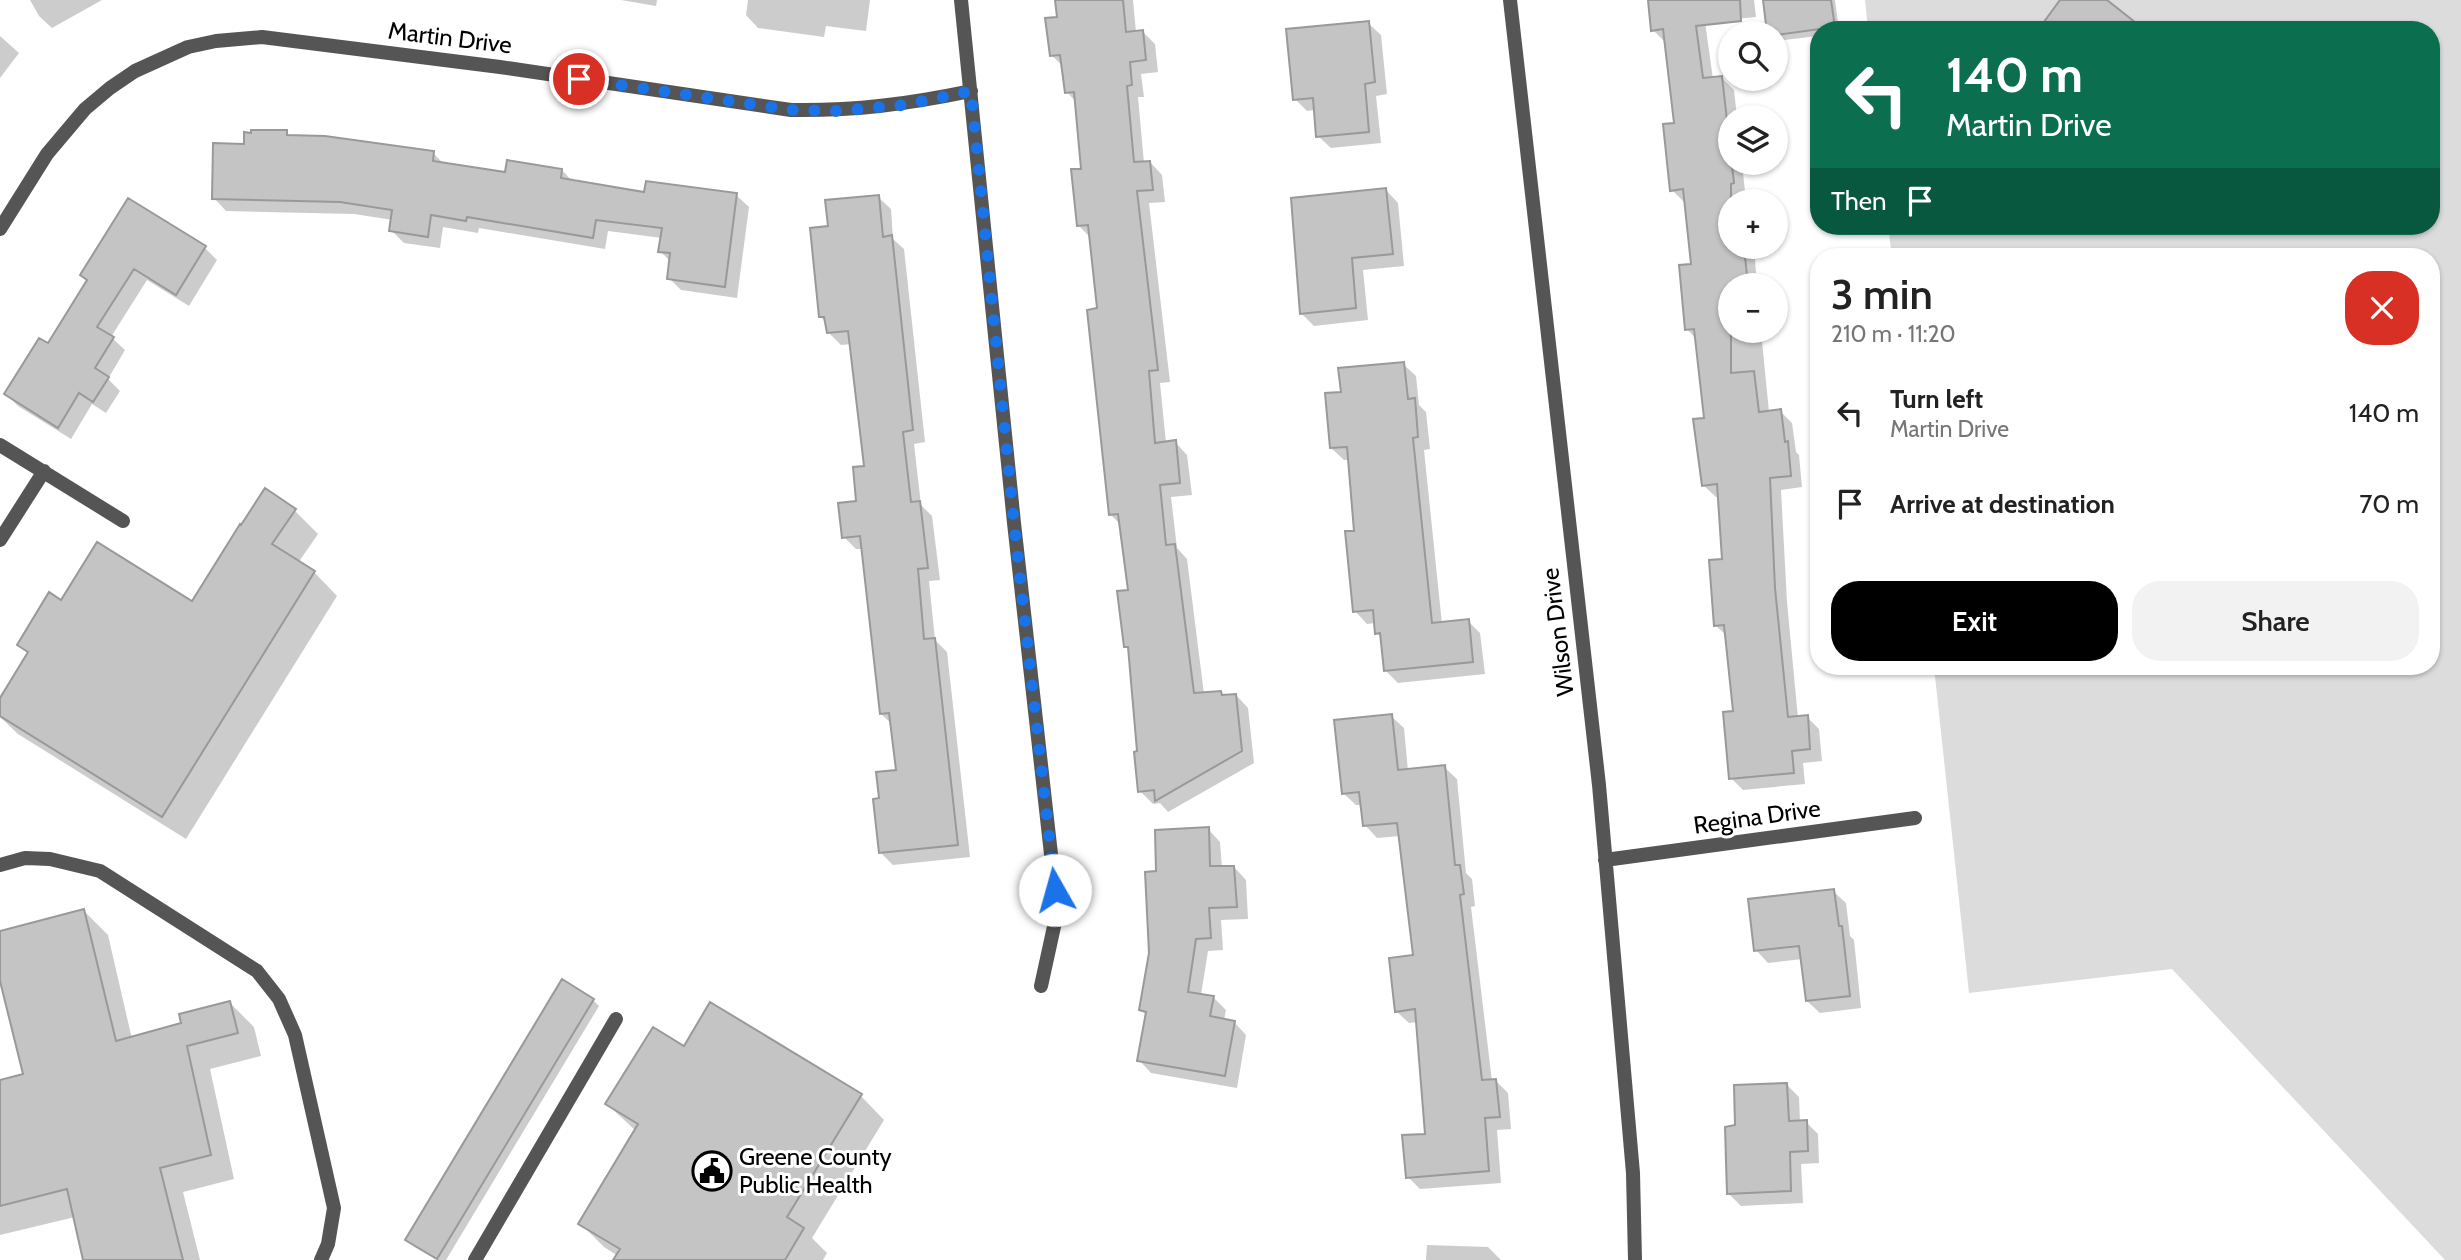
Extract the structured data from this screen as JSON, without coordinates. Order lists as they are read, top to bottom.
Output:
{
  "streets": {
    "street": ["Martin Drive", "Wilson Drive", "Regina Drive"]
  },
  "crossings": [
    ["Wilson Drive", "Regina Drive"]
  ],
  "places": {
    "public building": ["Greene County Public Health"]
  },
  "page": {
    "map_buttons": ["+", "−"],
    "turn": ["140 m", "Martin Drive"],
    "then": "Then",
    "heading": ["3 min", "210 m · 11:20"],
    "list": [
      {
        "name": "Turn left",
        "note": "Martin Drive",
        "value": "140 m"
      },
      {
        "name": "Arrive at destination",
        "value": "70 m"
      }
    ],
    "buttons": ["Exit", "Share"]
  }
}
